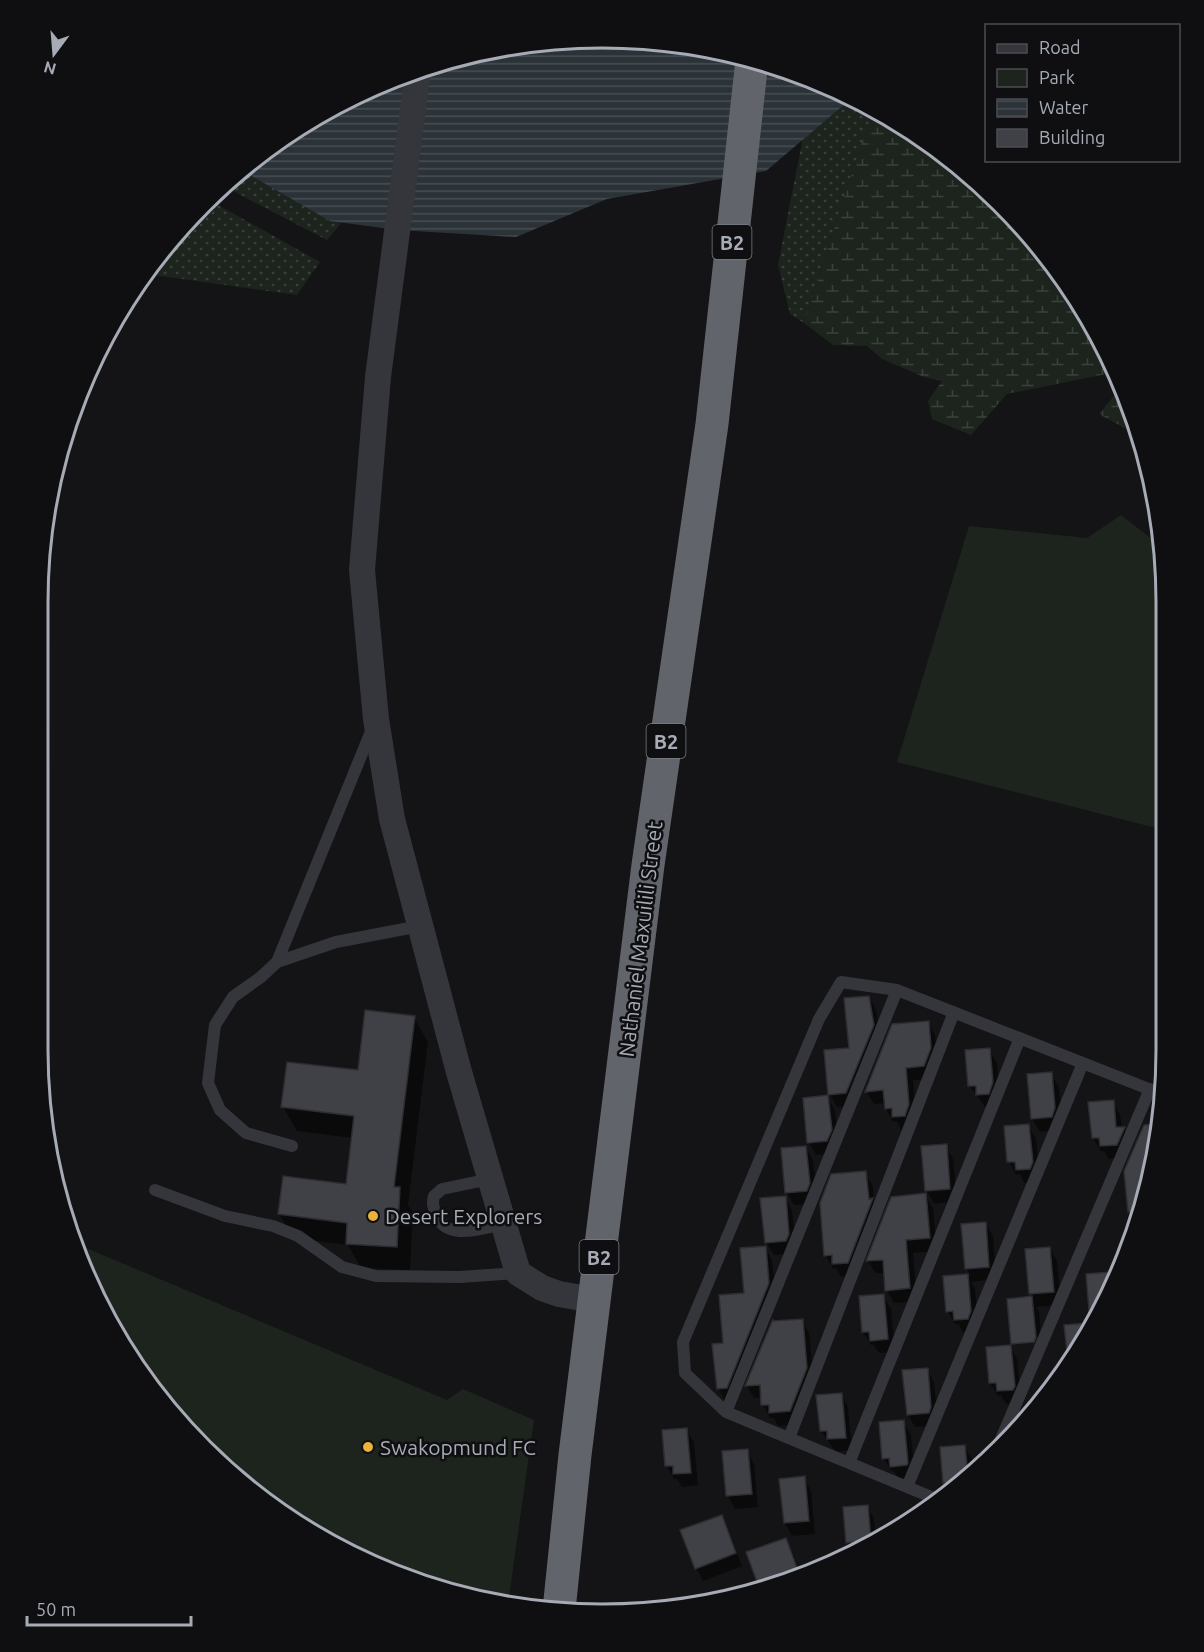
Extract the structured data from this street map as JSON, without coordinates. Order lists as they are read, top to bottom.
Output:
{
  "streets": {
    "highway": ["B2", "Nathaniel Maxuilili Street"]
  },
  "places": ["Desert Explorers", "Swakopmund FC"],
  "legend": [
    "Road",
    "Park",
    "Water",
    "Building"
  ],
  "scale_bar": "50 m",
  "north": "bottom"
}
